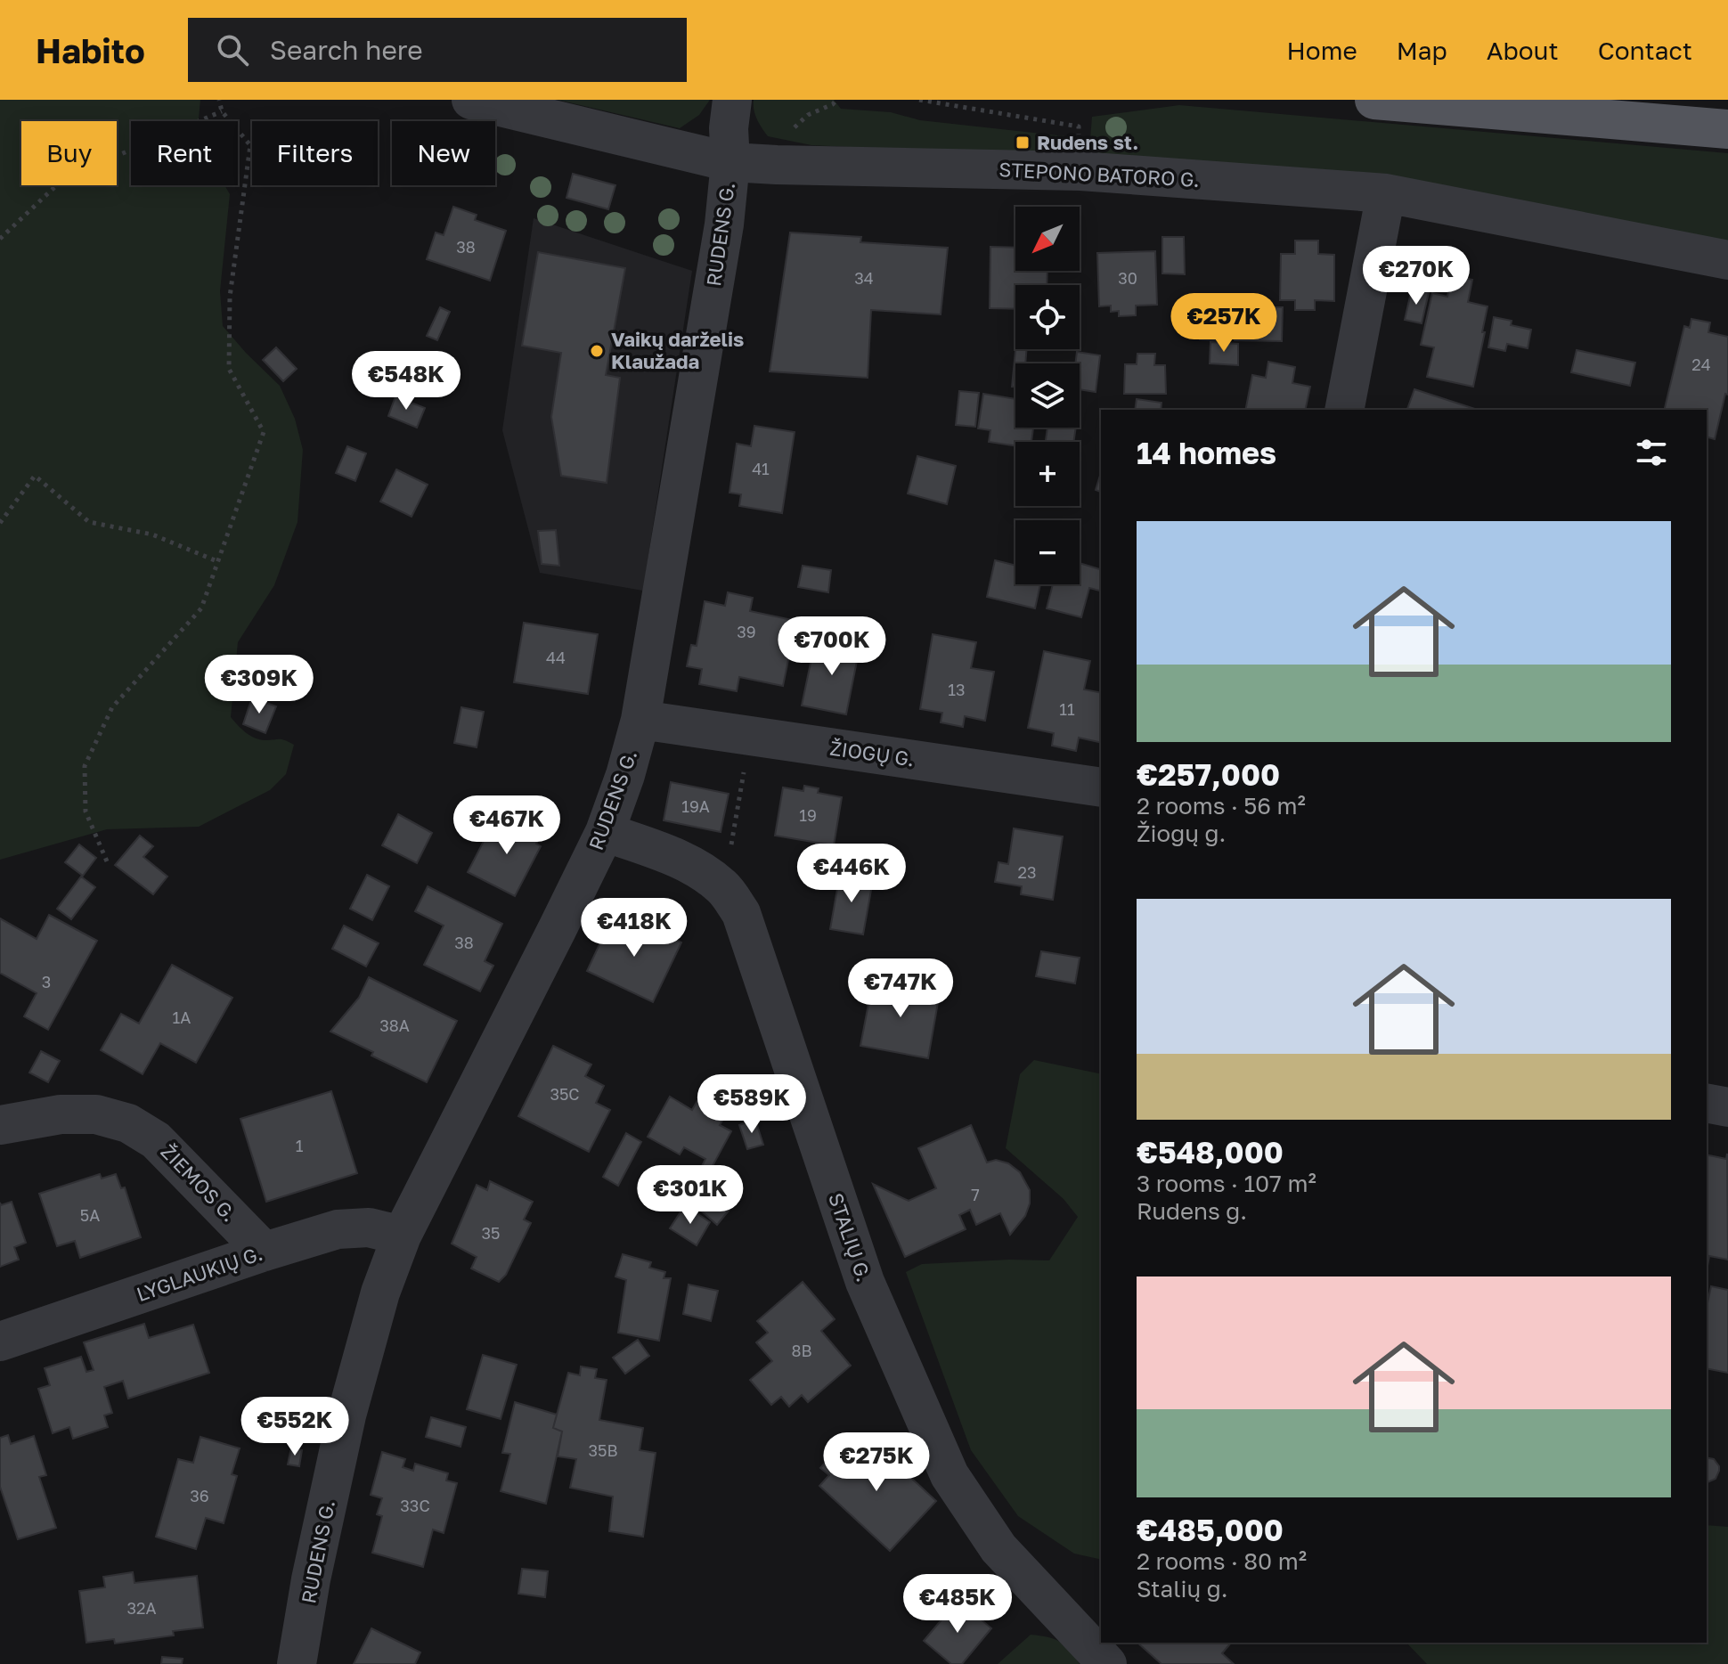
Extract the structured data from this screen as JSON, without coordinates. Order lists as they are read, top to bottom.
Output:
{
  "streets": {
    "street": [
      "STEPONO BATORO G.",
      "RUDENS G.",
      "ŽIOGŲ G.",
      "ŽIEMOS G.",
      "STALIŲ G.",
      "LYGLAUKIŲ G."
    ]
  },
  "crossings": [
    ["STEPONO BATORO G.", "RUDENS G."],
    ["RUDENS G.", "ŽIOGŲ G."],
    ["RUDENS G.", "STALIŲ G."],
    ["RUDENS G.", "LYGLAUKIŲ G."],
    ["ŽIEMOS G.", "LYGLAUKIŲ G."]
  ],
  "places": {
    "transit": ["Rudens st."],
    "other": ["Vaikų darželis Klaužada"]
  },
  "house_numbers": [
    "38",
    "34",
    "30",
    "24",
    "41",
    "39",
    "44",
    "13",
    "11",
    "19A",
    "19",
    "23",
    "38",
    "3",
    "1A",
    "38A",
    "35C",
    "1",
    "7",
    "5A",
    "35",
    "8B",
    "35B",
    "36",
    "33C",
    "32A"
  ],
  "north": "bottom left",
  "page": {
    "header": "Habito",
    "search": "Search here",
    "nav": [
      "Home",
      "Map",
      "About",
      "Contact"
    ],
    "chip": [
      "Buy",
      "Rent",
      "Filters",
      "New"
    ],
    "map_buttons": ["+", "−"],
    "price": [
      "€270K",
      "€257K",
      "€548K",
      "€700K",
      "€309K",
      "€467K",
      "€446K",
      "€418K",
      "€747K",
      "€589K",
      "€301K",
      "€552K",
      "€275K",
      "€485K"
    ],
    "heading": "14 homes",
    "list": [
      {
        "name": "€257,000",
        "note": "2 rooms · 56 m² · Žiogų g."
      },
      {
        "name": "€548,000",
        "note": "3 rooms · 107 m² · Rudens g."
      },
      {
        "name": "€485,000",
        "note": "2 rooms · 80 m² · Stalių g."
      }
    ]
  }
}
